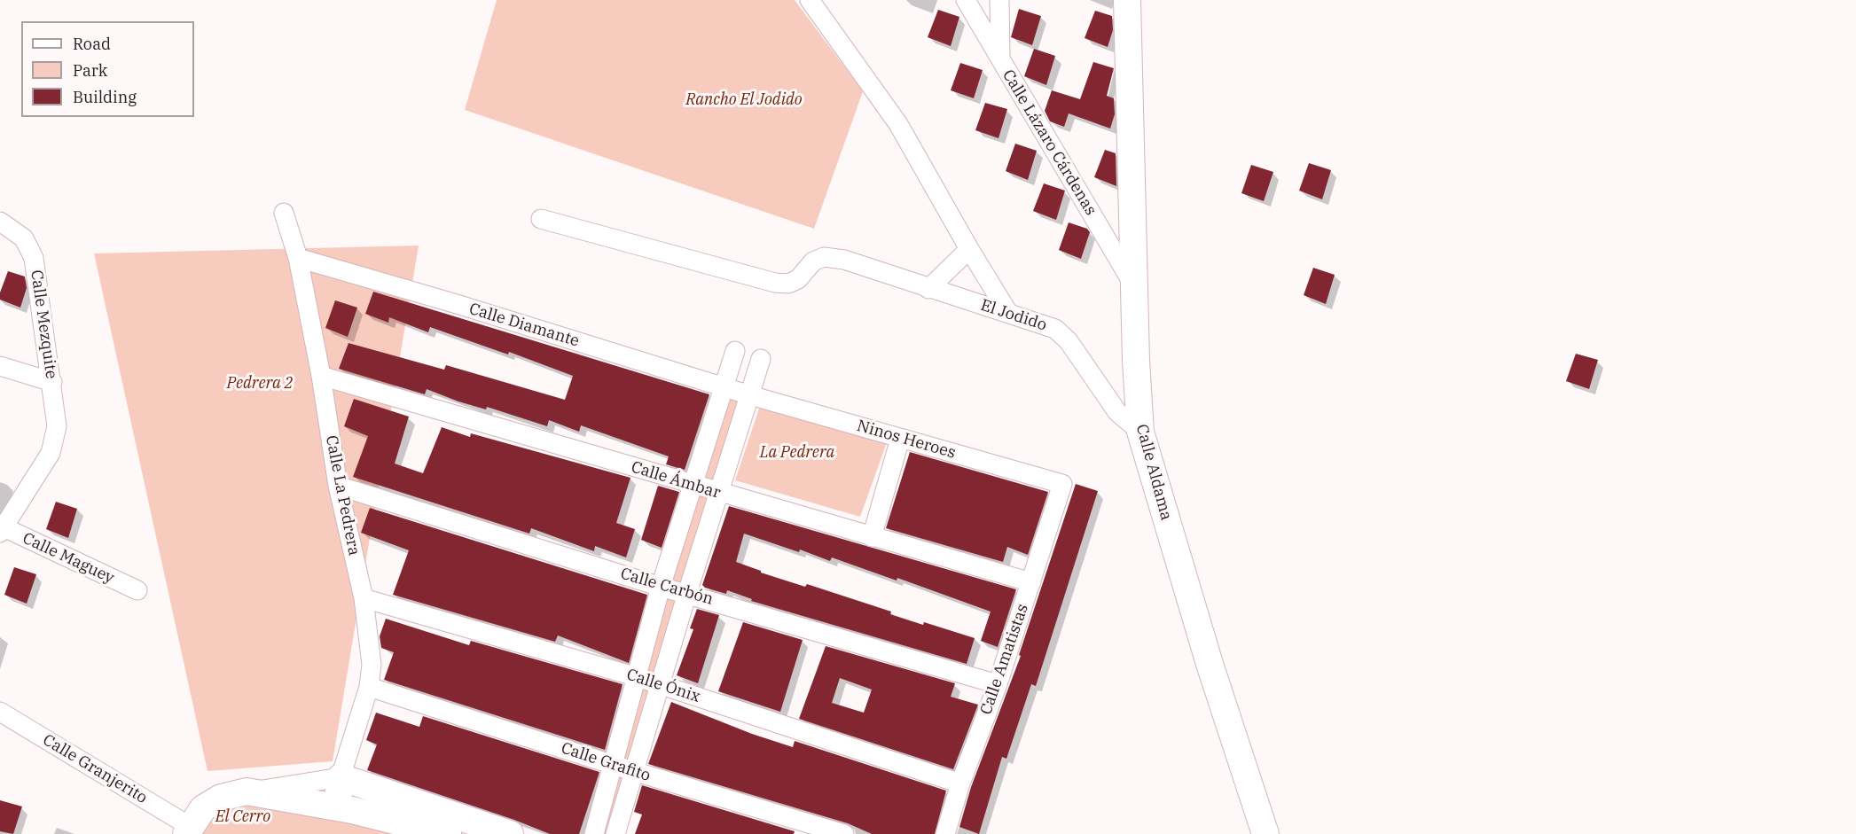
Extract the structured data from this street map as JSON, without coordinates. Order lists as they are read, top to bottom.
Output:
{
  "streets": {
    "main road": ["Calle Aldama", "Calle La Pedrera"],
    "street": [
      "Calle Lázaro Cárdenas",
      "El Jodido",
      "Calle Mezquite",
      "Calle Diamante",
      "Ninos Heroes",
      "Calle Ámbar",
      "Calle Maguey",
      "Calle Carbón",
      "Calle Amatistas",
      "Calle Ónix",
      "Calle Grafito",
      "Calle Granjerito"
    ]
  },
  "crossings": [
    ["Calle Lázaro Cárdenas", "Calle Aldama"],
    ["El Jodido", "Calle Aldama"],
    ["Calle Mezquite", "Calle Maguey"],
    ["Calle Diamante", "Ninos Heroes"],
    ["Calle Diamante", "Calle La Pedrera"],
    ["Ninos Heroes", "Calle Amatistas"],
    ["Calle Ámbar", "Calle La Pedrera"],
    ["Calle Ámbar", "Calle Amatistas"],
    ["Calle La Pedrera", "Calle Carbón"],
    ["Calle La Pedrera", "Calle Ónix"],
    ["Calle La Pedrera", "Calle Grafito"],
    ["Calle Carbón", "Calle Amatistas"],
    ["Calle Amatistas", "Calle Ónix"]
  ],
  "parks": [
    "Rancho El Jodido",
    "Pedrera 2",
    "La Pedrera",
    "El Cerro"
  ],
  "legend": ["Road", "Park", "Building"]
}
